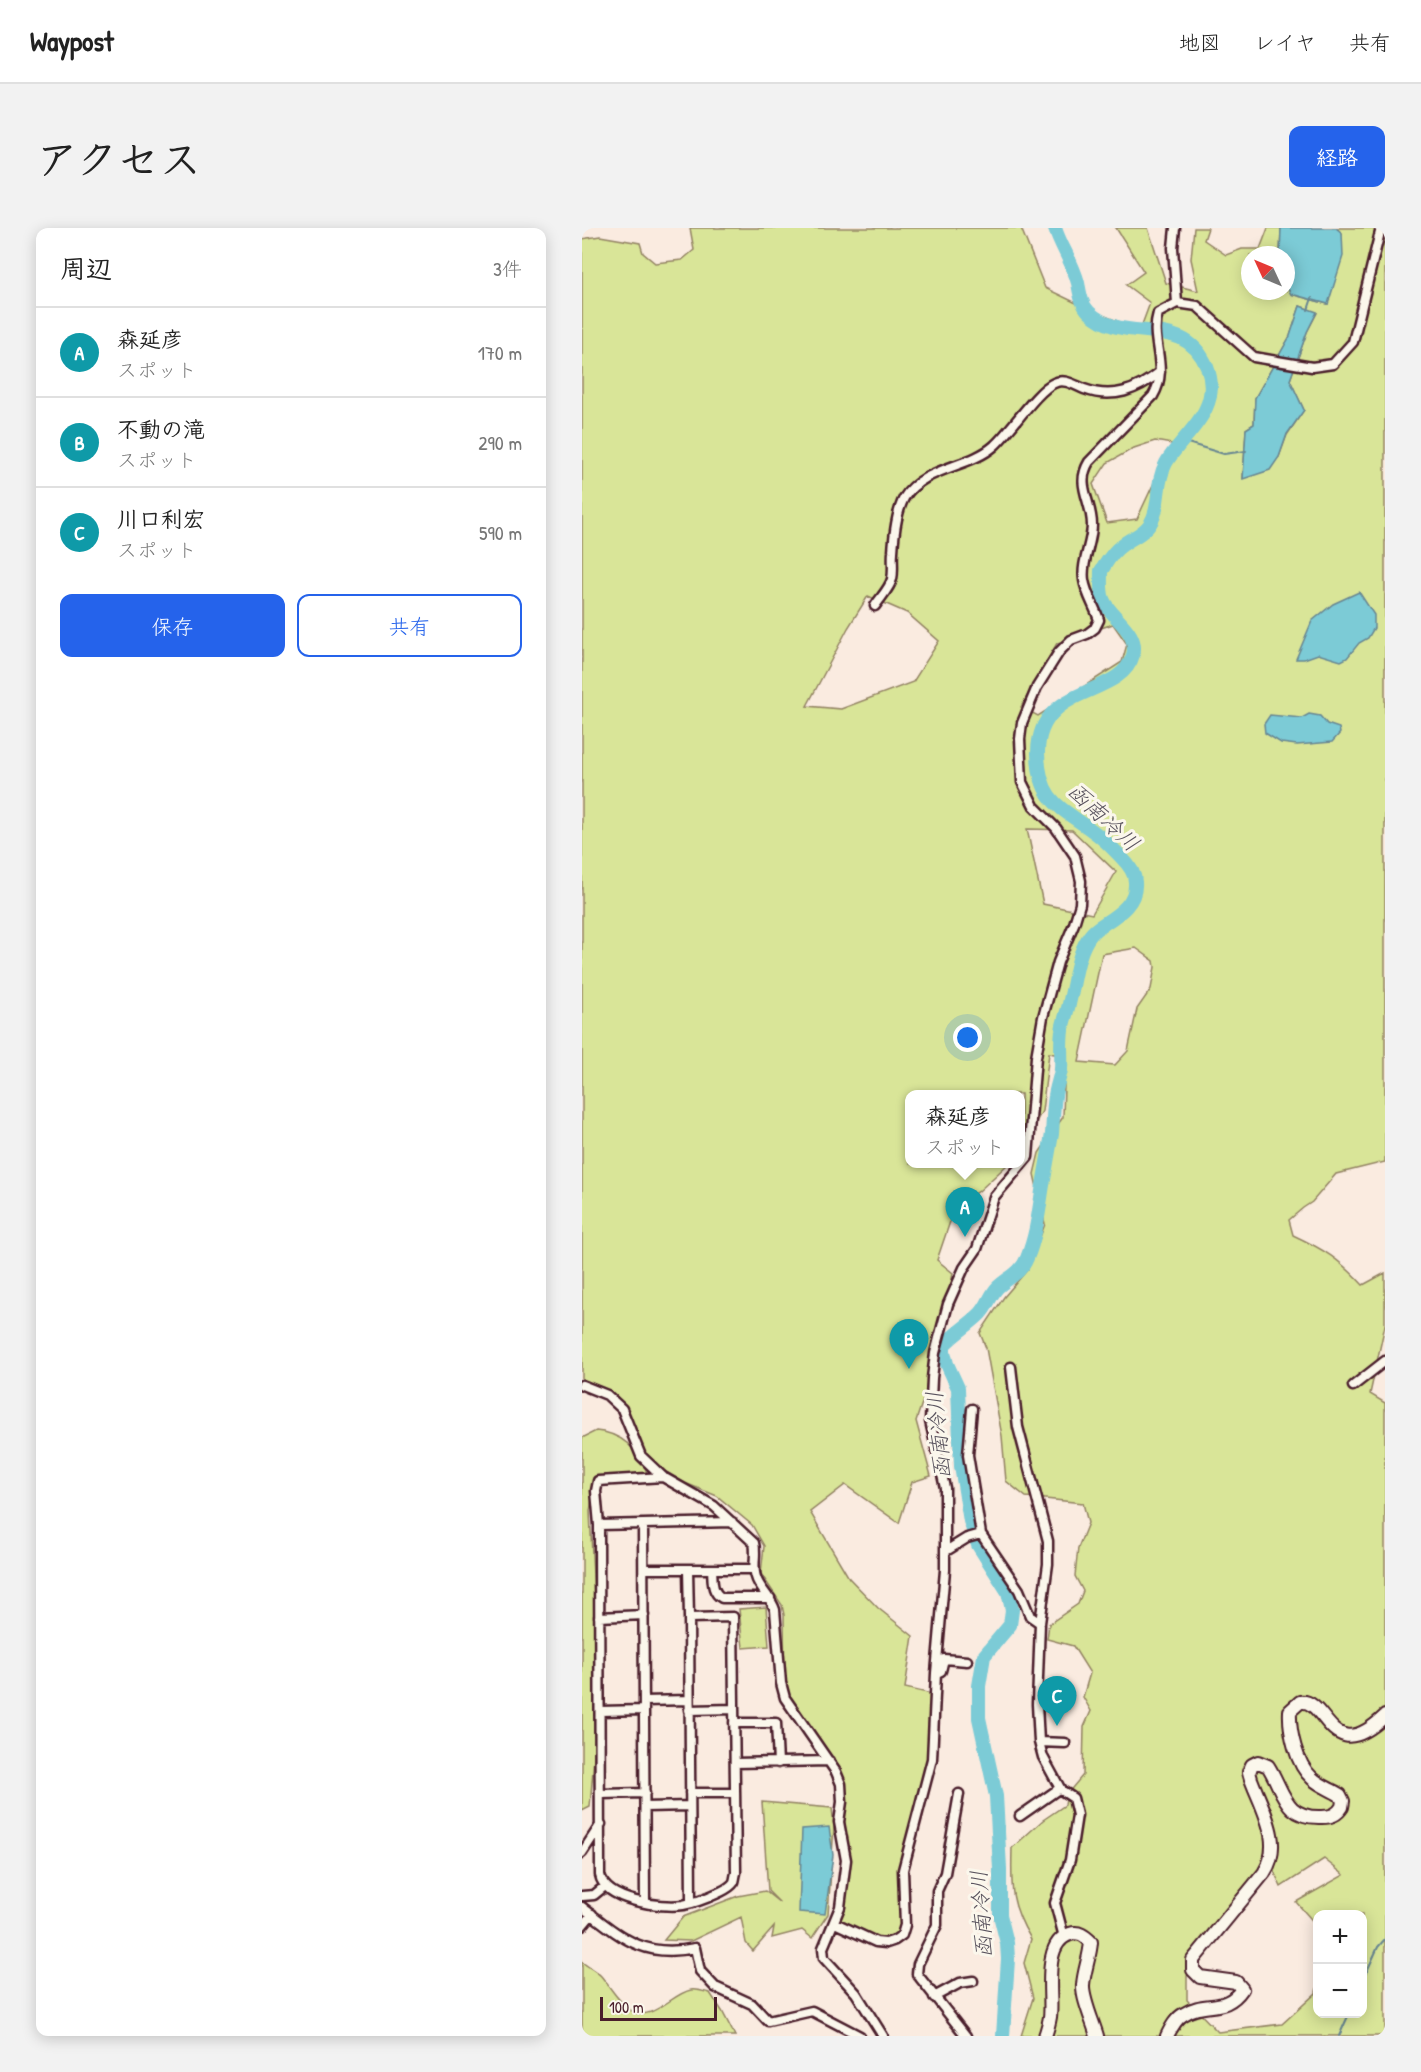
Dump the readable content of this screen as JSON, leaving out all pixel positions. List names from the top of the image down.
{
  "water": ["函南冷川"],
  "scale_bar": "100 m",
  "north": "top left",
  "page": {
    "header": "Waypost",
    "nav": ["地図", "レイヤ", "共有"],
    "title": "アクセス",
    "buttons": [
      "経路",
      ["保存", "共有"]
    ],
    "heading": ["周辺", "3件"],
    "list": [
      {
        "mark": "A",
        "name": "森延彦",
        "note": "スポット",
        "value": "170 m"
      },
      {
        "mark": "B",
        "name": "不動の滝",
        "note": "スポット",
        "value": "290 m"
      },
      {
        "mark": "C",
        "name": "川口利宏",
        "note": "スポット",
        "value": "590 m"
      }
    ],
    "popup": ["森延彦", "スポット"],
    "pins": ["A", "B", "C"],
    "map_buttons": ["+", "−"],
    "scale": "100 m"
  }
}
